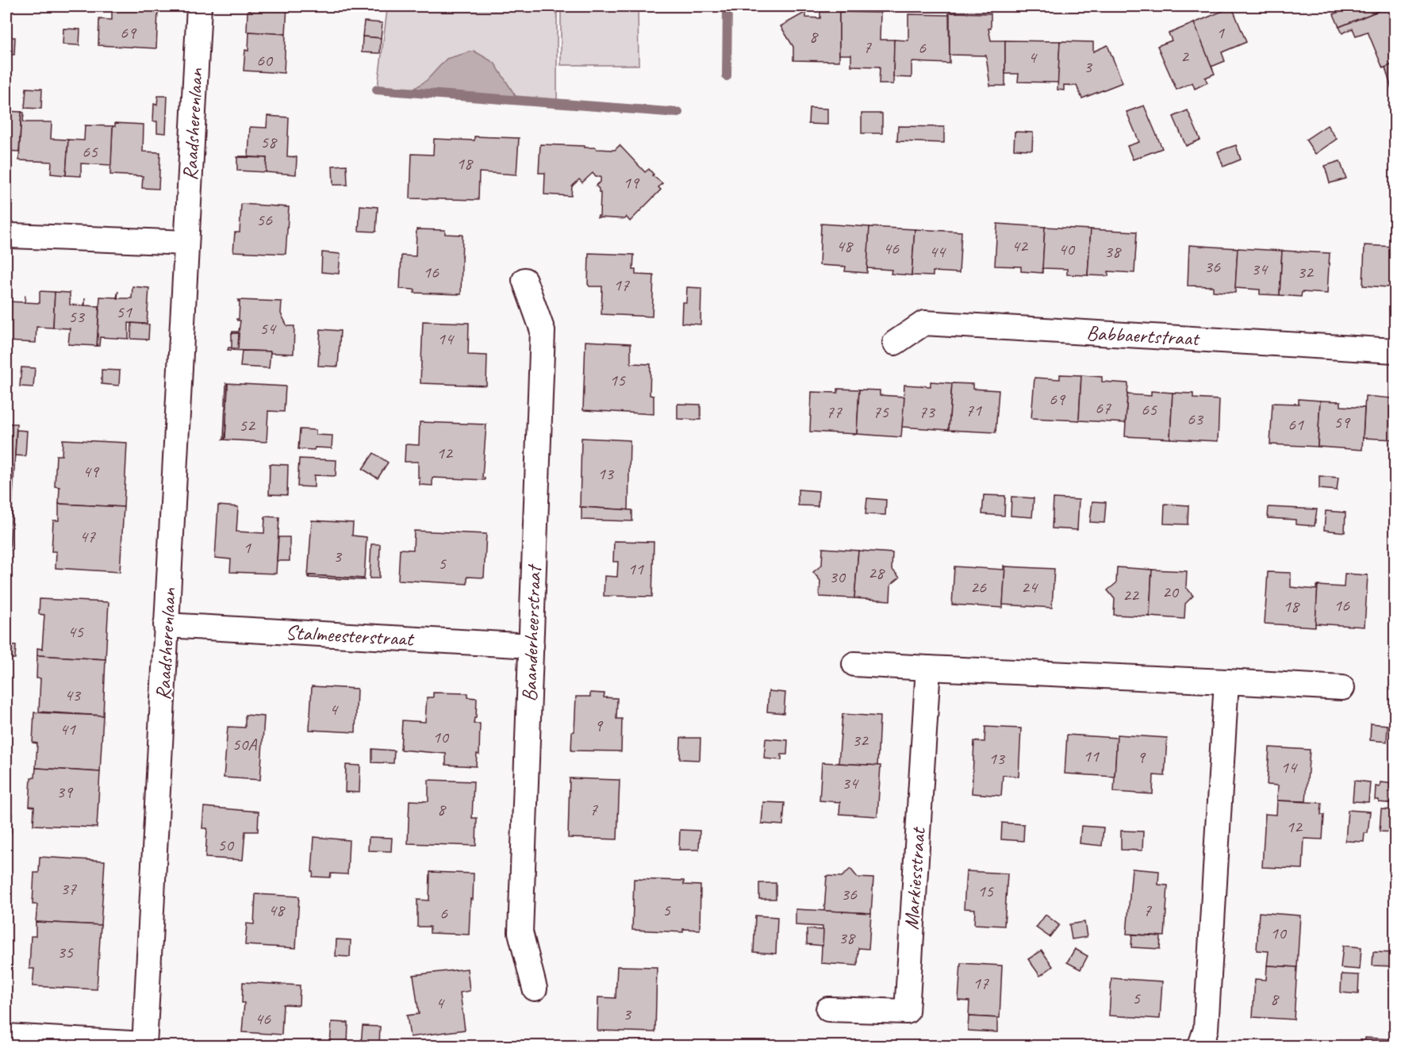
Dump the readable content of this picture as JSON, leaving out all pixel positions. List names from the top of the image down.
{
  "streets": {
    "street": [
      "Raadsherenlaan",
      "Babbaertstraat",
      "Baanderheerstraat",
      "Stalmeesterstraat",
      "Markiesstraat"
    ]
  },
  "crossings": [
    ["Raadsherenlaan", "Stalmeesterstraat"],
    ["Baanderheerstraat", "Stalmeesterstraat"]
  ],
  "house_numbers": [
    "69",
    "1",
    "8",
    "7",
    "6",
    "2",
    "4",
    "60",
    "3",
    "58",
    "65",
    "18",
    "19",
    "56",
    "48",
    "42",
    "46",
    "40",
    "44",
    "38",
    "36",
    "34",
    "16",
    "32",
    "17",
    "51",
    "53",
    "54",
    "14",
    "15",
    "69",
    "67",
    "65",
    "71",
    "77",
    "75",
    "73",
    "63",
    "59",
    "61",
    "52",
    "12",
    "49",
    "13",
    "47",
    "1",
    "3",
    "5",
    "11",
    "28",
    "30",
    "26",
    "24",
    "20",
    "22",
    "16",
    "18",
    "45",
    "43",
    "4",
    "9",
    "41",
    "10",
    "32",
    "50A",
    "11",
    "9",
    "13",
    "14",
    "34",
    "39",
    "8",
    "7",
    "12",
    "50",
    "37",
    "15",
    "36",
    "48",
    "5",
    "7",
    "6",
    "10",
    "38",
    "35",
    "17",
    "5",
    "8",
    "4",
    "3",
    "46"
  ]
}
